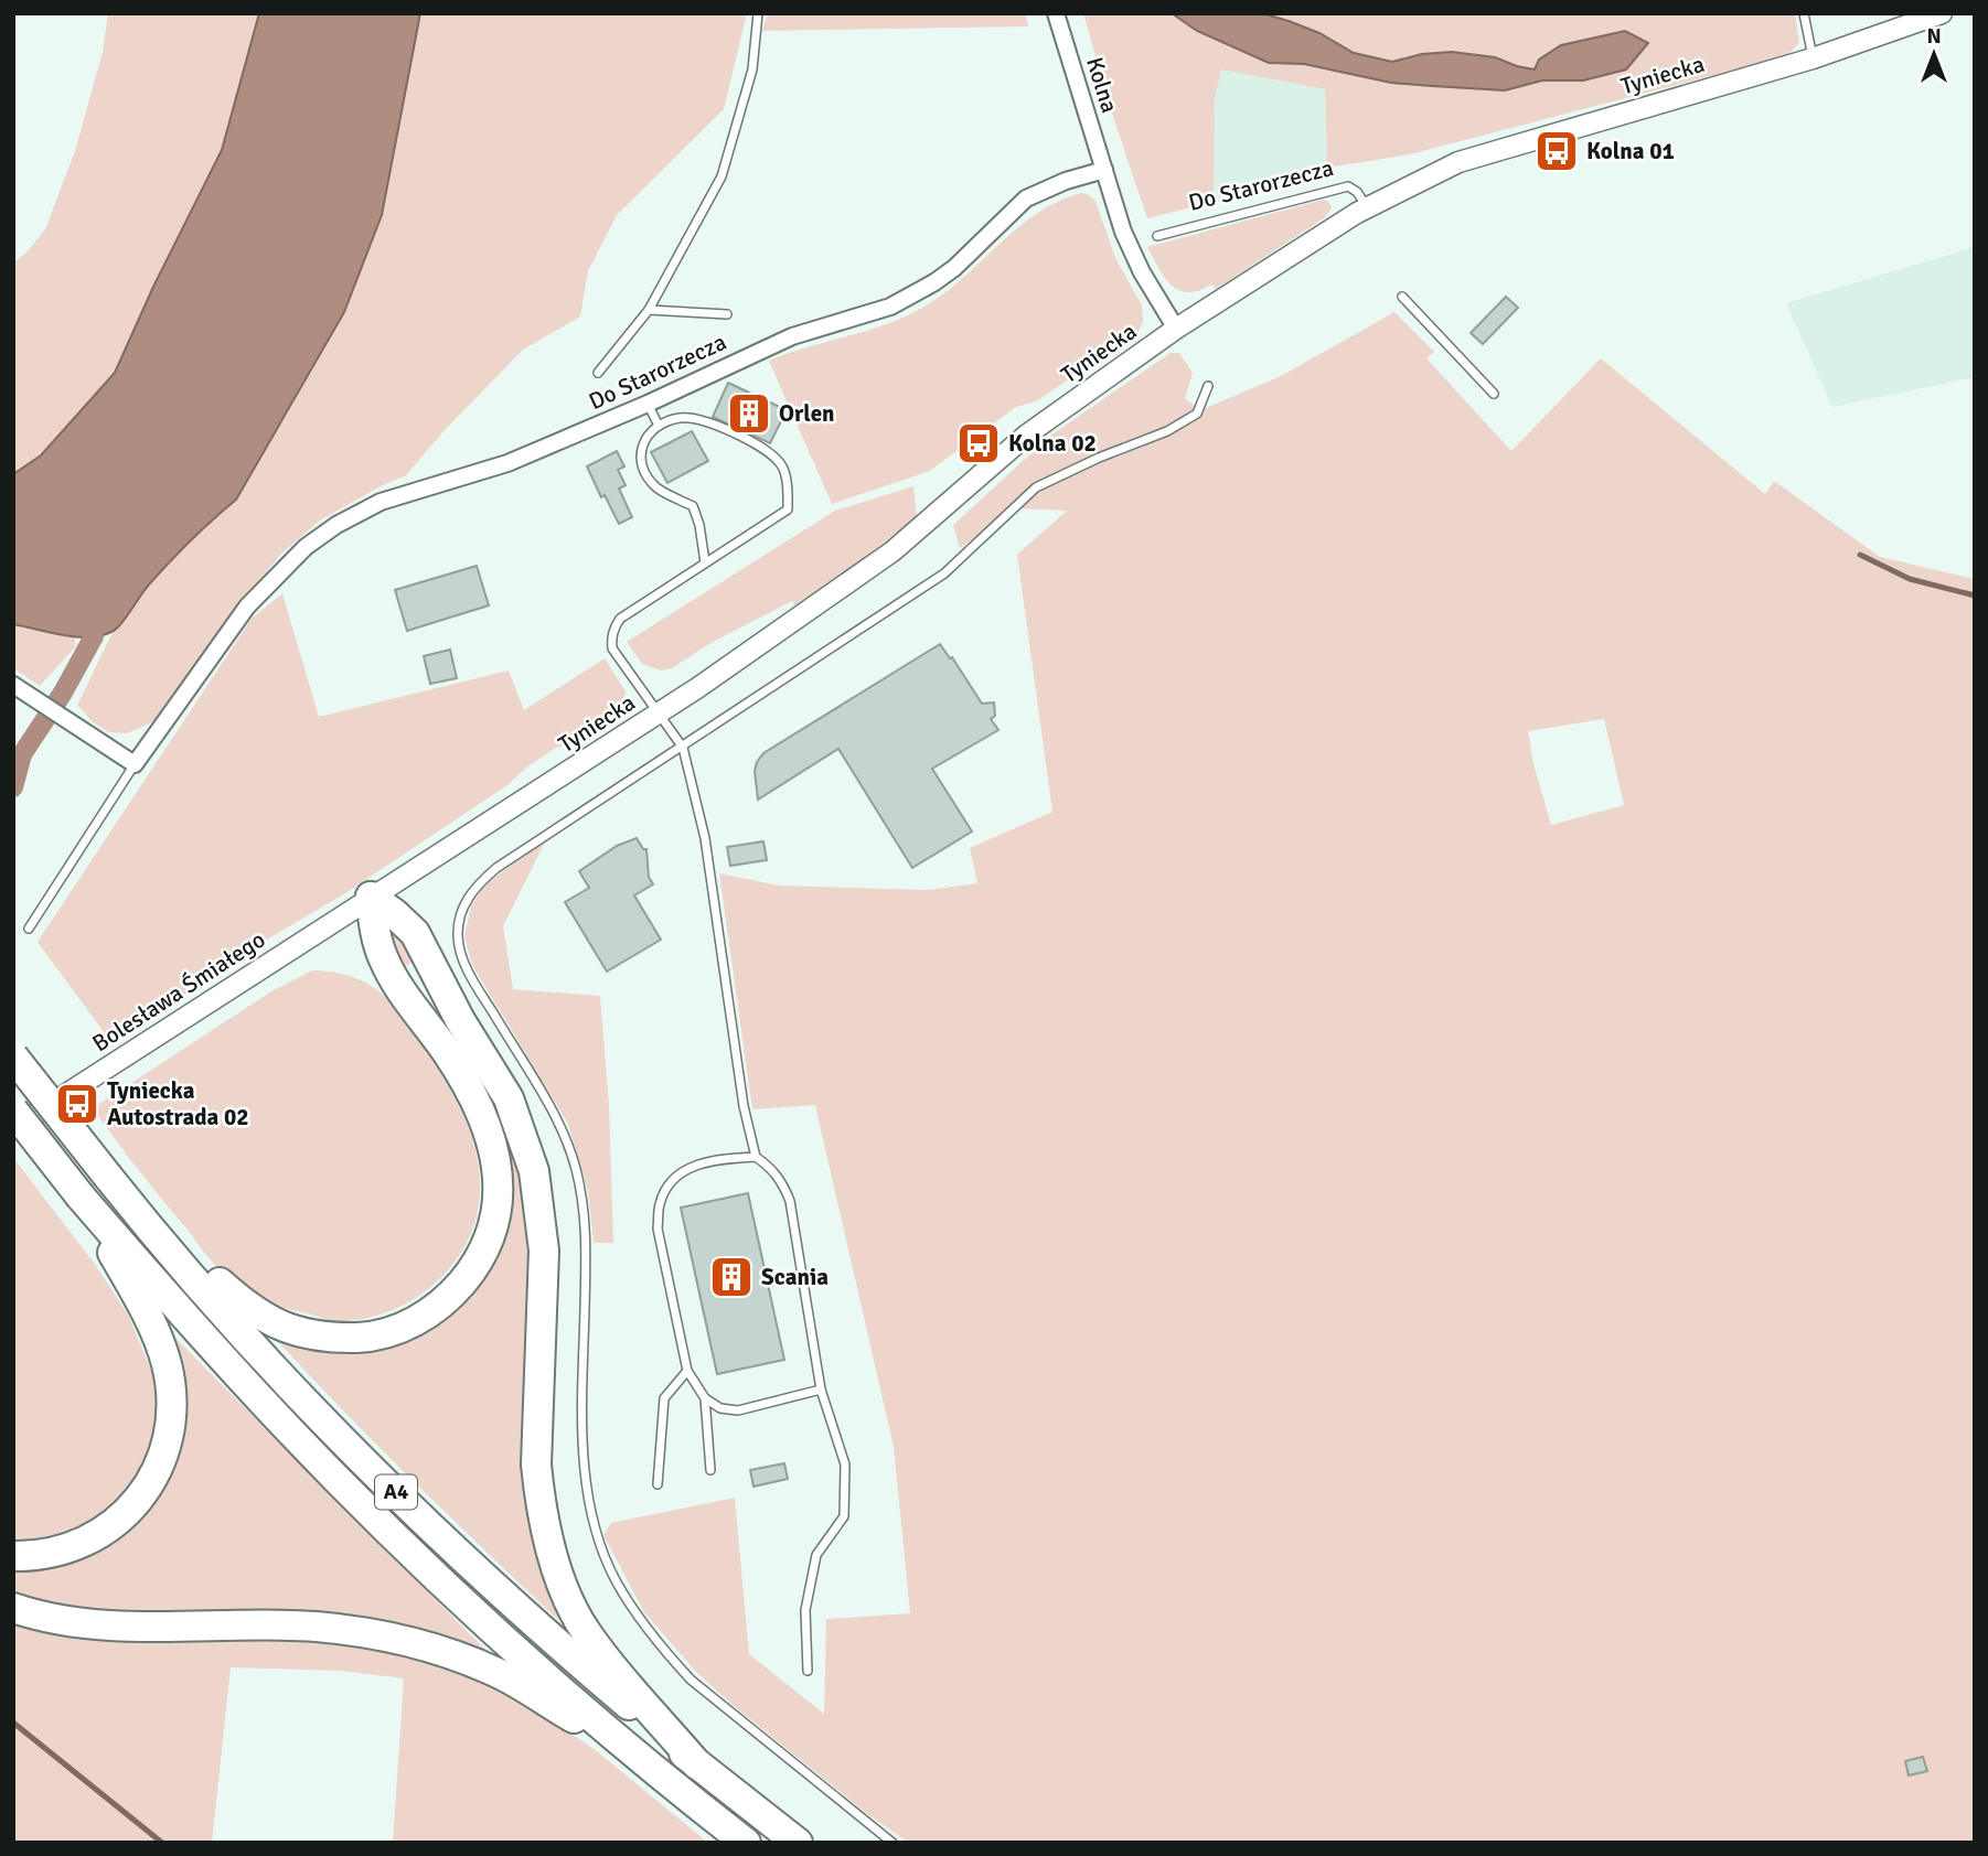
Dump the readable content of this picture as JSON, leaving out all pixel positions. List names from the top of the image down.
{
  "streets": {
    "highway": ["A4"],
    "street": [
      "Tyniecka",
      "Kolna",
      "Do Starorzecza",
      "Bolesława Śmiałego"
    ]
  },
  "crossings": [
    ["Tyniecka", "Do Starorzecza"],
    ["Tyniecka", "Bolesława Śmiałego"],
    ["Kolna", "Do Starorzecza"]
  ],
  "places": {
    "bus stop": ["Kolna 01", "Kolna 02", "Tyniecka Autostrada 02"],
    "building": ["Orlen", "Scania"]
  },
  "north": "top"
}
